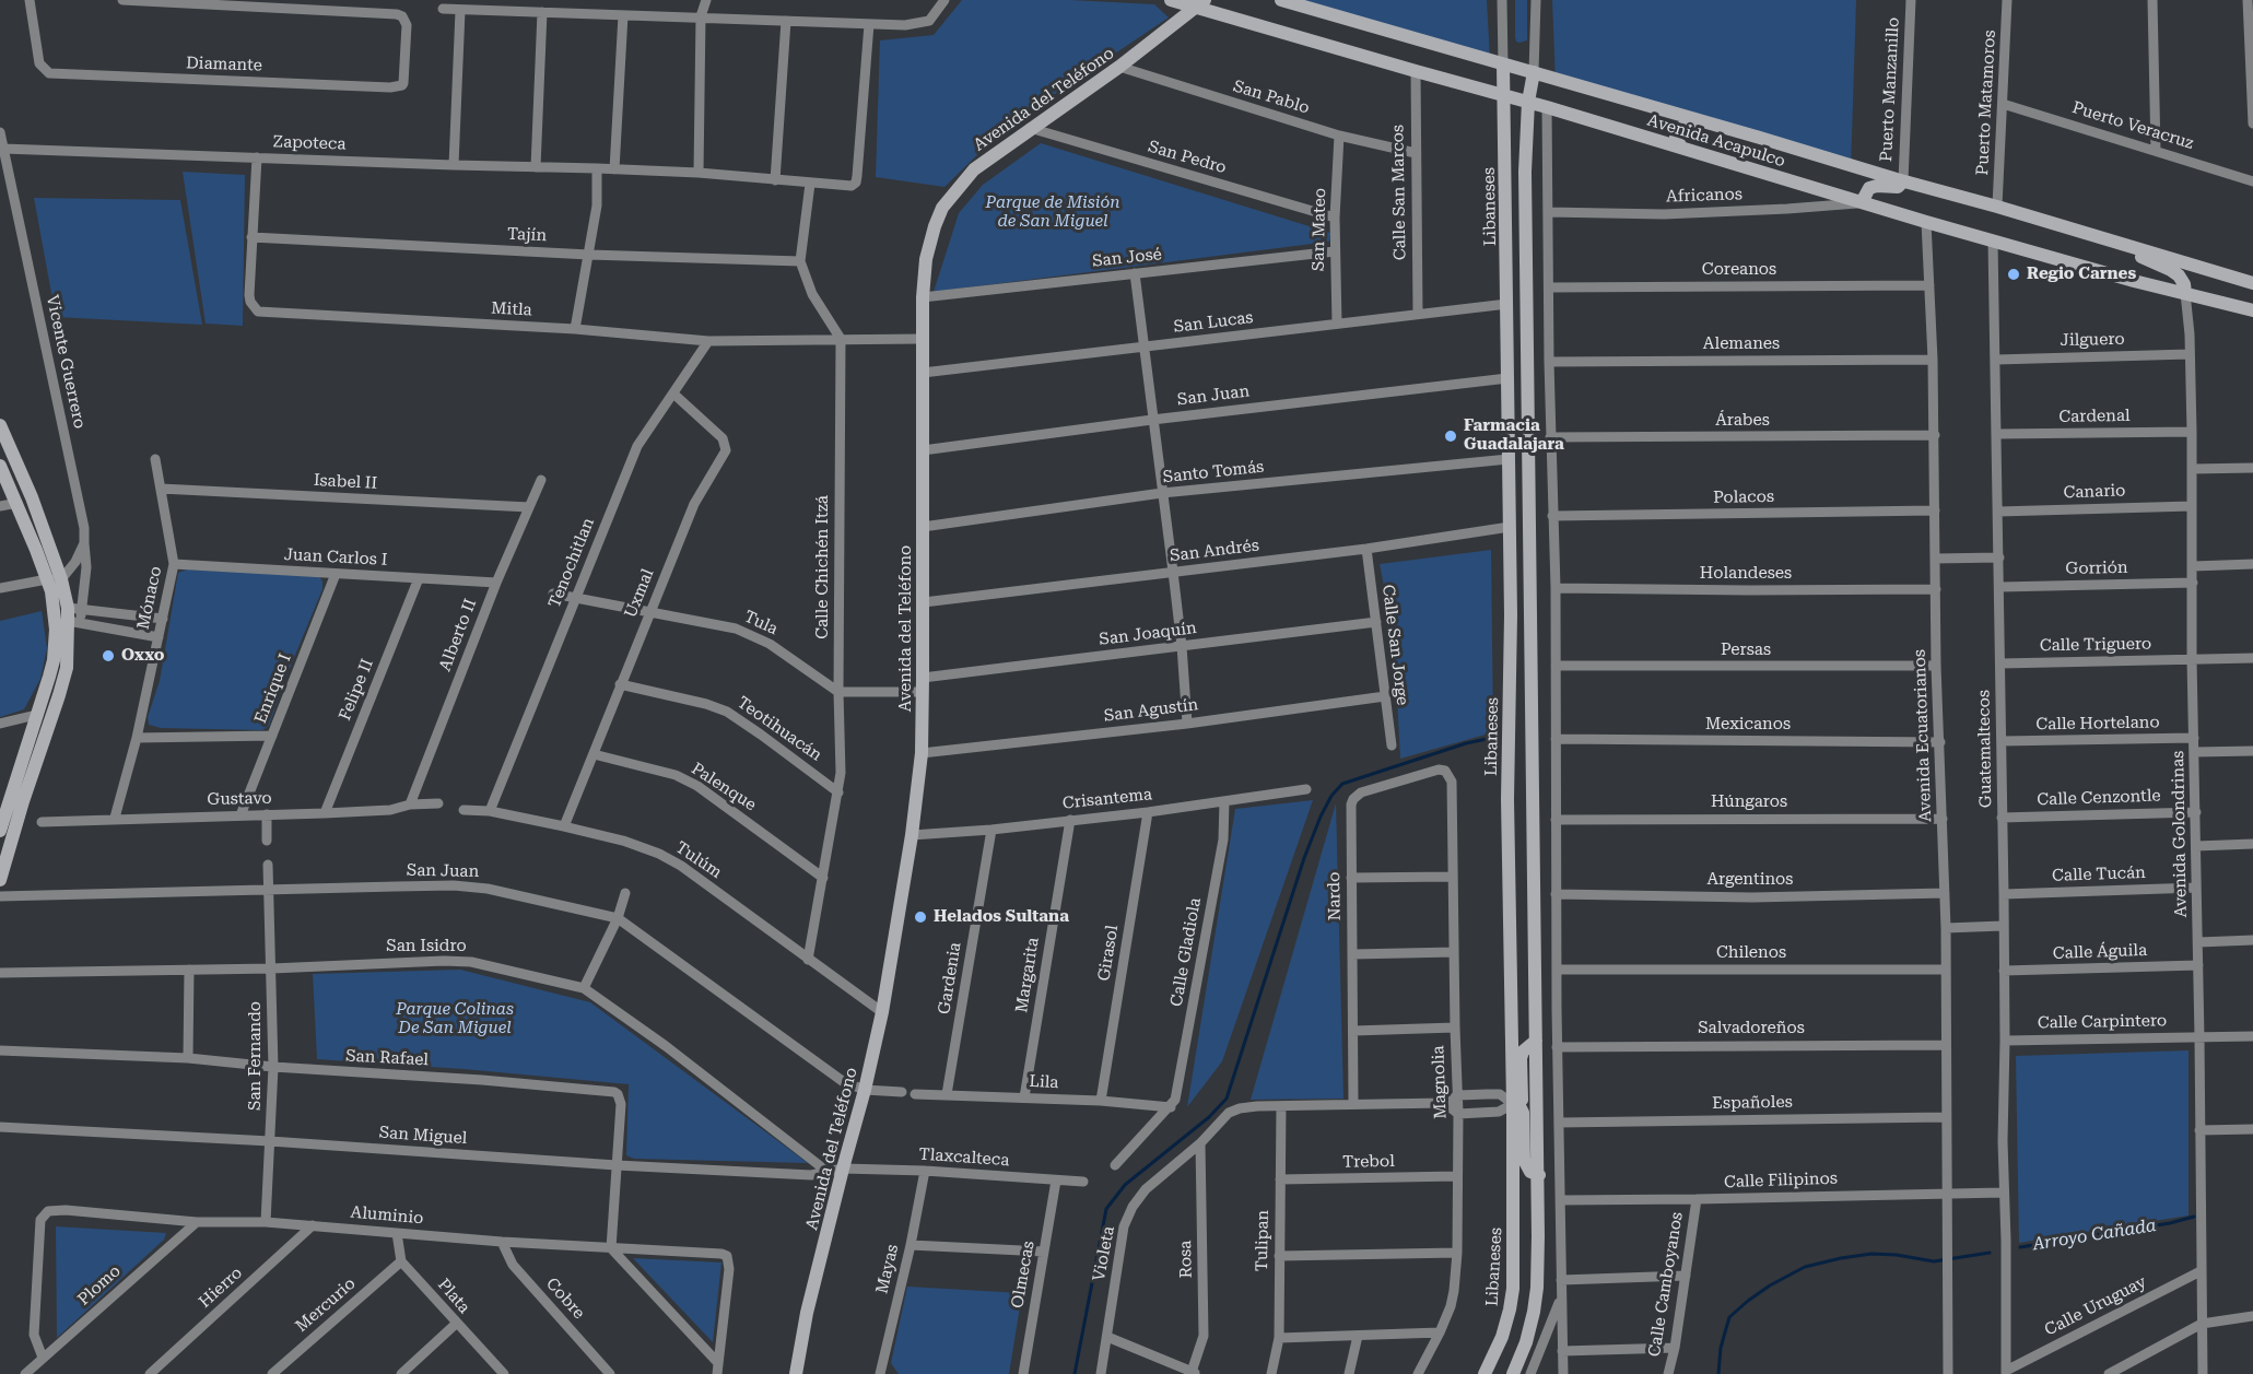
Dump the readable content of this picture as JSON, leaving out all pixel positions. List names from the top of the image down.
{
  "streets": {
    "main road": ["Avenida del Teléfono", "Avenida Acapulco", "Libaneses"],
    "street": [
      "Diamante",
      "Puerto Manzanillo",
      "San Pablo",
      "Puerto Matamoros",
      "Puerto Veracruz",
      "Zapoteca",
      "San Pedro",
      "Calle San Marcos",
      "Africanos",
      "San Mateo",
      "Tajín",
      "San José",
      "Coreanos",
      "Mitla",
      "San Lucas",
      "Jilguero",
      "Alemanes",
      "Vicente Guerrero",
      "San Juan",
      "Cardenal",
      "Árabes",
      "Santo Tomás",
      "Isabel II",
      "Canario",
      "Polacos",
      "San Andrés",
      "Juan Carlos I",
      "Tenochitlan",
      "Calle Chichén Itzá",
      "Gorrión",
      "Holandeses",
      "Uxmal",
      "Mónaco",
      "Tula",
      "San Joaquín",
      "Alberto II",
      "Calle San Jorge",
      "Calle Triguero",
      "Persas",
      "Enrique I",
      "Felipe II",
      "San Agustín",
      "Calle Hortelano",
      "Mexicanos",
      "Teotihuacán",
      "Avenida Ecuatorianos",
      "Guatemaltecos",
      "Palenque",
      "Calle Cenzontle",
      "Gustavo",
      "Crisantema",
      "Húngaros",
      "Avenida Golondrinas",
      "Tulúm",
      "Calle Tucán",
      "Argentinos",
      "Nardo",
      "San Isidro",
      "Calle Gladiola",
      "Calle Águila",
      "Girasol",
      "Chilenos",
      "Margarita",
      "Gardenia",
      "Calle Carpintero",
      "Salvadoreños",
      "San Fernando",
      "San Rafael",
      "Lila",
      "Magnolia",
      "Españoles",
      "San Miguel",
      "Tlaxcalteca",
      "Trebol",
      "Calle Filipinos",
      "Aluminio",
      "Tulipan",
      "Violeta",
      "Rosa",
      "Mayas",
      "Olmecas",
      "Calle Camboyanos",
      "Plomo",
      "Hierro",
      "Plata",
      "Cobre",
      "Mercurio",
      "Calle Uruguay"
    ]
  },
  "crossings": [
    ["Puerto Manzanillo", "Avenida Acapulco"],
    ["San Pablo", "Avenida del Teléfono"],
    ["San Pablo", "Calle San Marcos"],
    ["San Pablo", "San Mateo"],
    ["Avenida del Teléfono", "Avenida Acapulco"],
    ["Avenida del Teléfono", "San Pedro"],
    ["Avenida del Teléfono", "San José"],
    ["Avenida del Teléfono", "Mitla"],
    ["Avenida del Teléfono", "San Lucas"],
    ["Avenida del Teléfono", "San Juan"],
    ["Avenida del Teléfono", "Santo Tomás"],
    ["Avenida del Teléfono", "San Andrés"],
    ["Avenida del Teléfono", "San Joaquín"],
    ["Avenida del Teléfono", "San Agustín"],
    ["Avenida del Teléfono", "Crisantema"],
    ["Avenida del Teléfono", "Tulúm"],
    ["Avenida del Teléfono", "San Miguel"],
    ["Avenida del Teléfono", "Tlaxcalteca"],
    ["Puerto Matamoros", "Puerto Veracruz"],
    ["Puerto Matamoros", "Avenida Acapulco"],
    ["Avenida Acapulco", "Calle San Marcos"],
    ["Avenida Acapulco", "Africanos"],
    ["Avenida Acapulco", "Libaneses"],
    ["Avenida Acapulco", "Avenida Ecuatorianos"],
    ["Avenida Acapulco", "Guatemaltecos"],
    ["Avenida Acapulco", "Avenida Golondrinas"],
    ["Zapoteca", "Mitla"],
    ["Zapoteca", "Vicente Guerrero"],
    ["San Pedro", "San Mateo"],
    ["Calle San Marcos", "San Lucas"],
    ["Libaneses", "San Lucas"],
    ["Libaneses", "San Juan"],
    ["Libaneses", "Santo Tomás"],
    ["Libaneses", "San Andrés"],
    ["San Mateo", "San José"],
    ["San Mateo", "San Lucas"],
    ["Tajín", "Mitla"],
    ["Coreanos", "Avenida Ecuatorianos"],
    ["Mitla", "Tenochitlan"],
    ["Mitla", "Calle Chichén Itzá"],
    ["Jilguero", "Guatemaltecos"],
    ["Jilguero", "Avenida Golondrinas"],
    ["Alemanes", "Avenida Ecuatorianos"],
    ["San Juan", "San Fernando"],
    ["Cardenal", "Guatemaltecos"],
    ["Cardenal", "Avenida Golondrinas"],
    ["Árabes", "Avenida Ecuatorianos"],
    ["Isabel II", "Mónaco"],
    ["Isabel II", "Alberto II"],
    ["Canario", "Guatemaltecos"],
    ["Canario", "Avenida Golondrinas"],
    ["Polacos", "Avenida Ecuatorianos"],
    ["San Andrés", "Calle San Jorge"],
    ["Juan Carlos I", "Mónaco"],
    ["Juan Carlos I", "Alberto II"],
    ["Juan Carlos I", "Enrique I"],
    ["Juan Carlos I", "Felipe II"],
    ["Tenochitlan", "Uxmal"],
    ["Tenochitlan", "Tula"],
    ["Tenochitlan", "Tulúm"],
    ["Calle Chichén Itzá", "Tula"],
    ["Calle Chichén Itzá", "Teotihuacán"],
    ["Calle Chichén Itzá", "Palenque"],
    ["Calle Chichén Itzá", "Tulúm"],
    ["Gorrión", "Guatemaltecos"],
    ["Gorrión", "Avenida Golondrinas"],
    ["Holandeses", "Avenida Ecuatorianos"],
    ["Uxmal", "Tula"],
    ["Uxmal", "Teotihuacán"],
    ["Uxmal", "Palenque"],
    ["Uxmal", "Tulúm"],
    ["Mónaco", "Gustavo"],
    ["San Joaquín", "Calle San Jorge"],
    ["Alberto II", "Gustavo"],
    ["Calle San Jorge", "San Agustín"],
    ["Calle Triguero", "Guatemaltecos"],
    ["Calle Triguero", "Avenida Golondrinas"],
    ["Persas", "Avenida Ecuatorianos"],
    ["Enrique I", "Gustavo"],
    ["Felipe II", "Gustavo"],
    ["Calle Hortelano", "Guatemaltecos"],
    ["Calle Hortelano", "Avenida Golondrinas"],
    ["Mexicanos", "Avenida Ecuatorianos"],
    ["Avenida Ecuatorianos", "Húngaros"],
    ["Avenida Ecuatorianos", "Argentinos"],
    ["Avenida Ecuatorianos", "Chilenos"],
    ["Avenida Ecuatorianos", "Salvadoreños"],
    ["Avenida Ecuatorianos", "Españoles"],
    ["Avenida Ecuatorianos", "Calle Filipinos"],
    ["Guatemaltecos", "Calle Cenzontle"],
    ["Guatemaltecos", "Calle Tucán"],
    ["Guatemaltecos", "Calle Águila"],
    ["Guatemaltecos", "Calle Carpintero"],
    ["Guatemaltecos", "Calle Filipinos"],
    ["Guatemaltecos", "Calle Uruguay"],
    ["Calle Cenzontle", "Avenida Golondrinas"],
    ["Crisantema", "Calle Gladiola"],
    ["Crisantema", "Girasol"],
    ["Crisantema", "Margarita"],
    ["Crisantema", "Gardenia"],
    ["Avenida Golondrinas", "Calle Tucán"],
    ["Avenida Golondrinas", "Calle Águila"],
    ["Avenida Golondrinas", "Calle Carpintero"],
    ["Avenida Golondrinas", "Calle Uruguay"],
    ["Nardo", "Magnolia"],
    ["San Isidro", "San Fernando"],
    ["San Isidro", "San Miguel"],
    ["Calle Gladiola", "Lila"],
    ["Girasol", "Lila"],
    ["Margarita", "Lila"],
    ["Gardenia", "Lila"],
    ["San Fernando", "San Rafael"],
    ["San Fernando", "San Miguel"],
    ["San Fernando", "Aluminio"],
    ["San Rafael", "San Miguel"],
    ["San Rafael", "Aluminio"],
    ["Magnolia", "Trebol"],
    ["San Miguel", "Tlaxcalteca"],
    ["Tlaxcalteca", "Mayas"],
    ["Tlaxcalteca", "Olmecas"],
    ["Trebol", "Tulipan"],
    ["Calle Filipinos", "Calle Camboyanos"],
    ["Aluminio", "Plomo"],
    ["Aluminio", "Hierro"],
    ["Aluminio", "Cobre"],
    ["Tulipan", "Violeta"],
    ["Violeta", "Rosa"],
    ["Plata", "Mercurio"]
  ],
  "water": ["Arroyo Cañada"],
  "parks": ["Parque de Misión de San Miguel", "Parque Colinas De San Miguel"],
  "places": [
    "Regio Carnes",
    "Farmacia Guadalajara",
    "Oxxo",
    "Helados Sultana"
  ]
}
